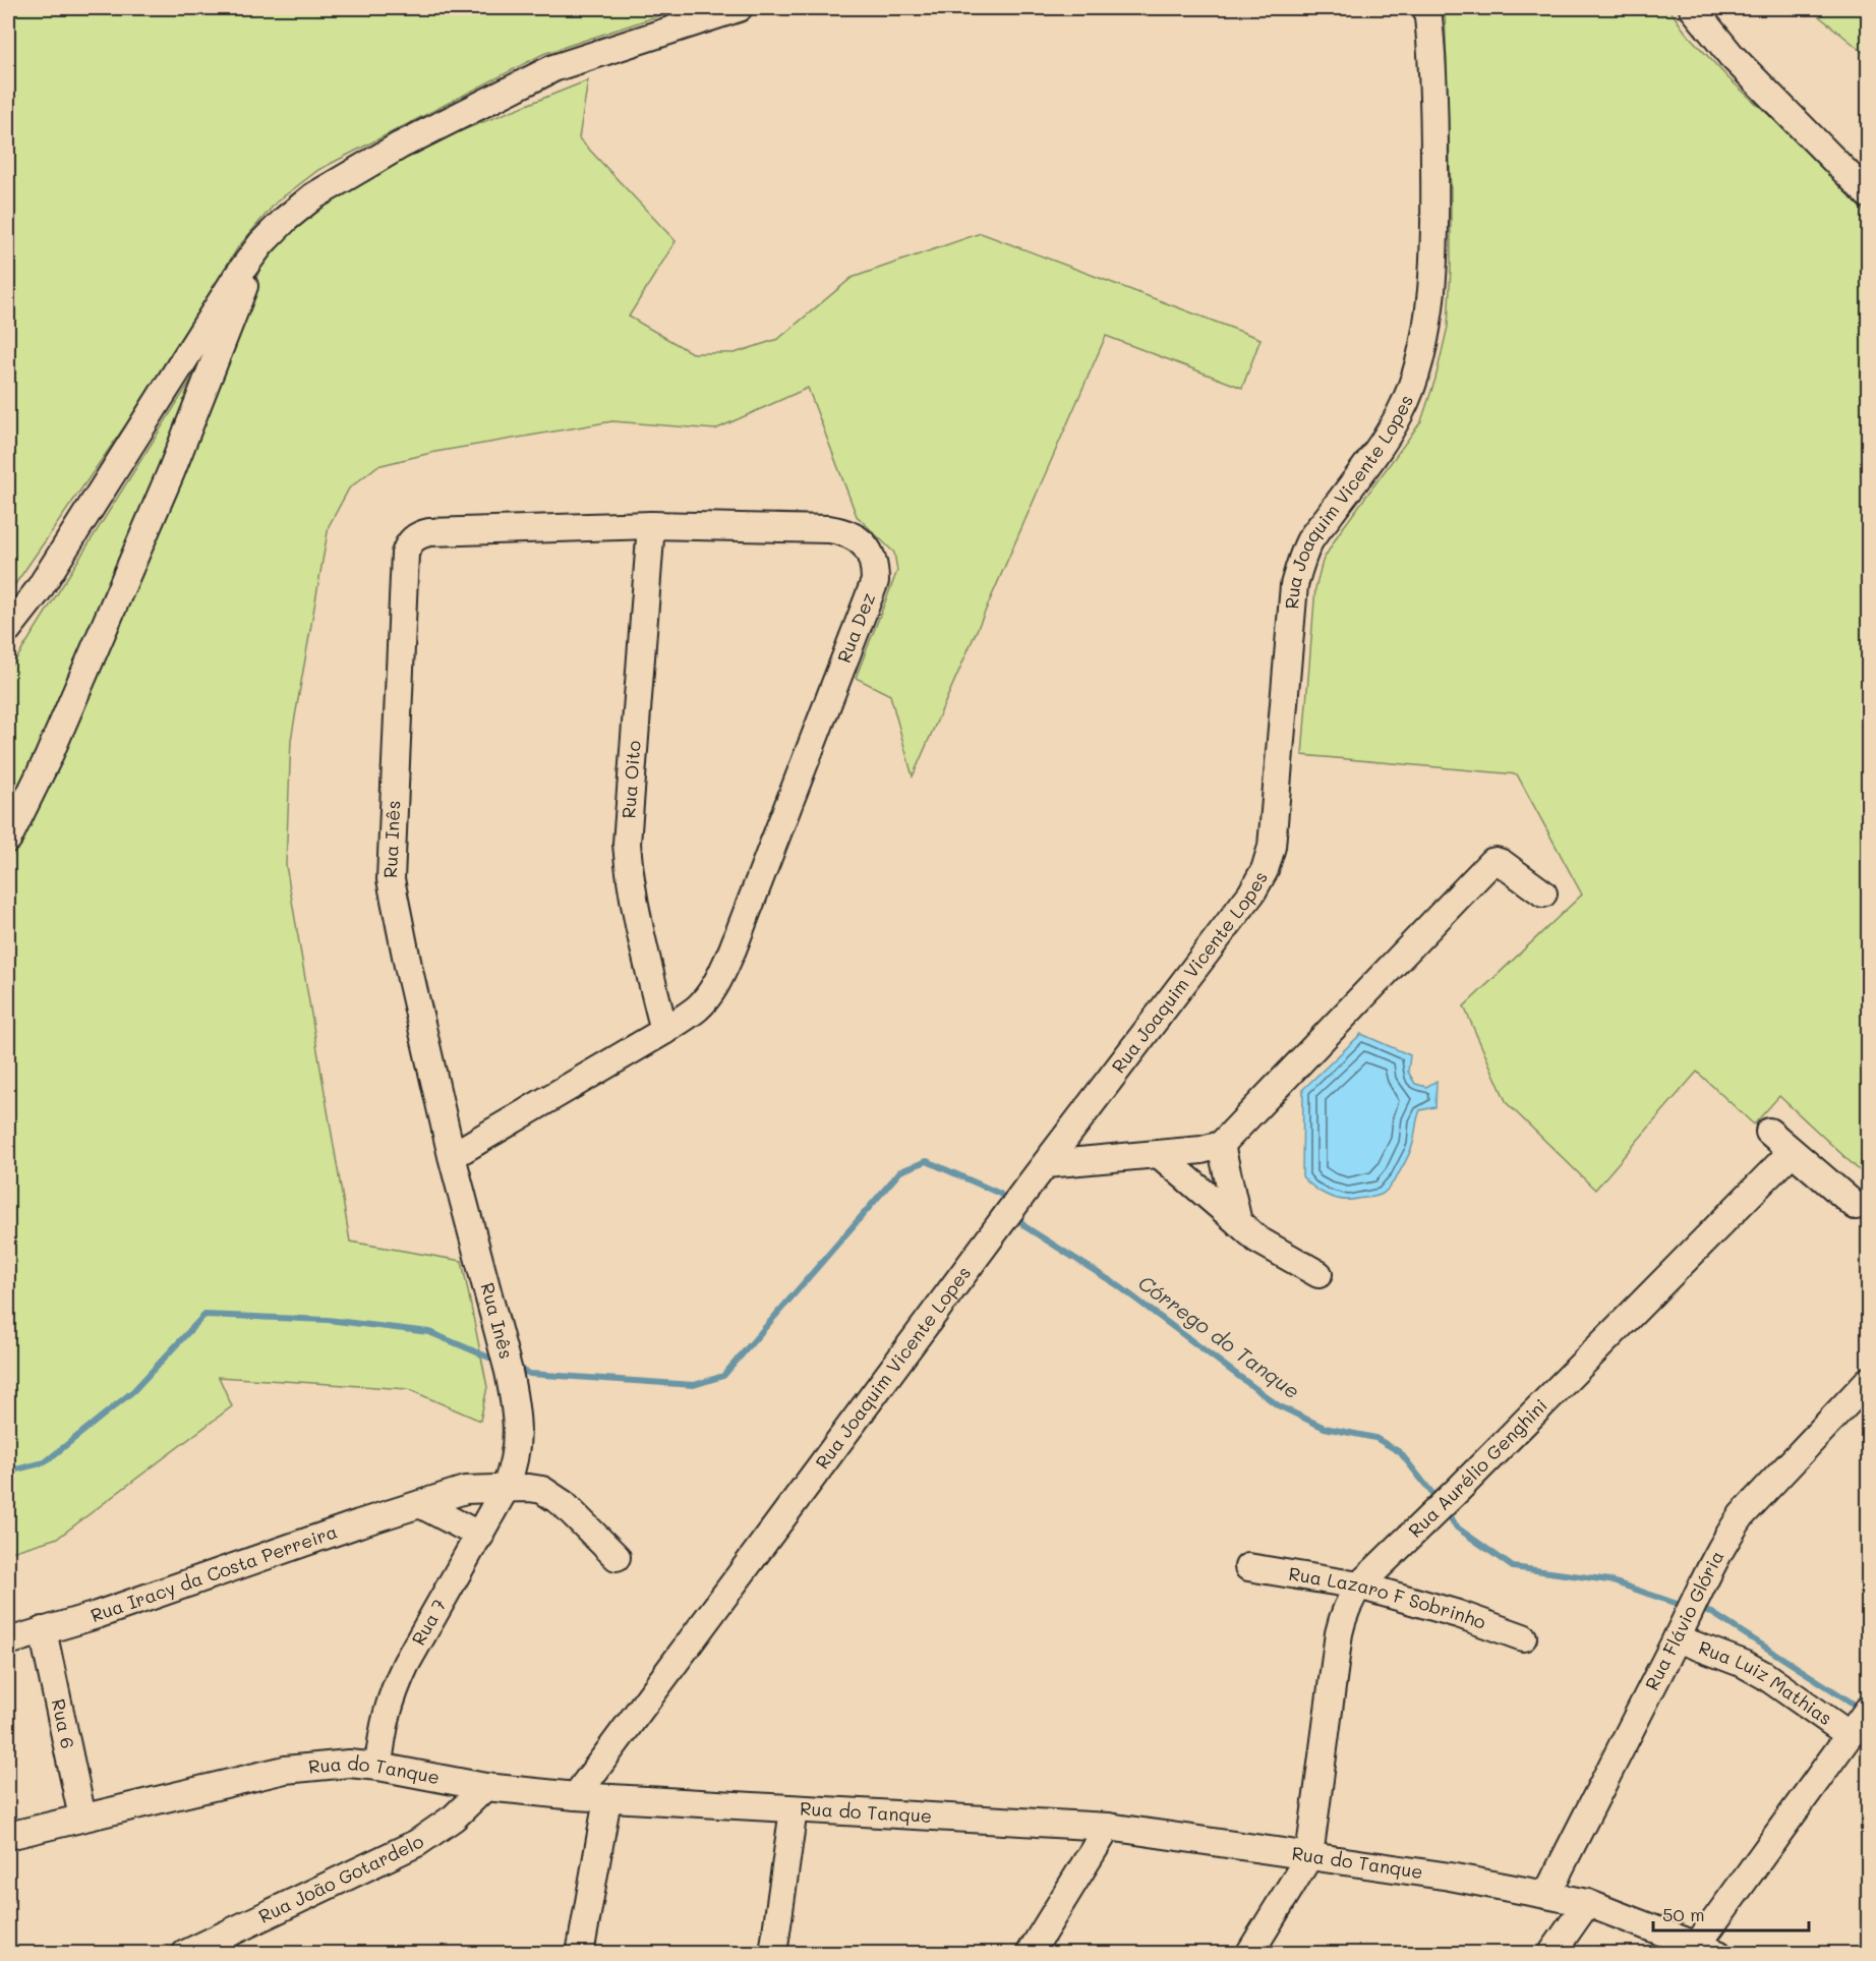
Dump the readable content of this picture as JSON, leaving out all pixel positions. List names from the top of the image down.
{
  "streets": {
    "street": [
      "Rua Joaquim Vicente Lopes",
      "Rua Dez",
      "Rua Oito",
      "Rua Inês",
      "Rua Aurélio Genghini",
      "Rua Iracy da Costa Perreira",
      "Rua Lazaro F Sobrinho",
      "Rua Flávio Glória",
      "Rua 7",
      "Rua Luiz Mathias",
      "Rua 6",
      "Rua do Tanque",
      "Rua João Gotardelo"
    ]
  },
  "crossings": [
    ["Rua Joaquim Vicente Lopes", "Rua do Tanque"],
    ["Rua Dez", "Rua Oito"],
    ["Rua Dez", "Rua Inês"],
    ["Rua Inês", "Rua Iracy da Costa Perreira"],
    ["Rua Inês", "Rua 7"],
    ["Rua Aurélio Genghini", "Rua Lazaro F Sobrinho"],
    ["Rua Aurélio Genghini", "Rua do Tanque"],
    ["Rua Iracy da Costa Perreira", "Rua 7"],
    ["Rua Iracy da Costa Perreira", "Rua 6"],
    ["Rua Flávio Glória", "Rua Luiz Mathias"],
    ["Rua Flávio Glória", "Rua do Tanque"],
    ["Rua 7", "Rua do Tanque"],
    ["Rua 6", "Rua do Tanque"],
    ["Rua do Tanque", "Rua João Gotardelo"]
  ],
  "water": ["Córrego do Tanque"],
  "scale_bar": "50 m"
}
